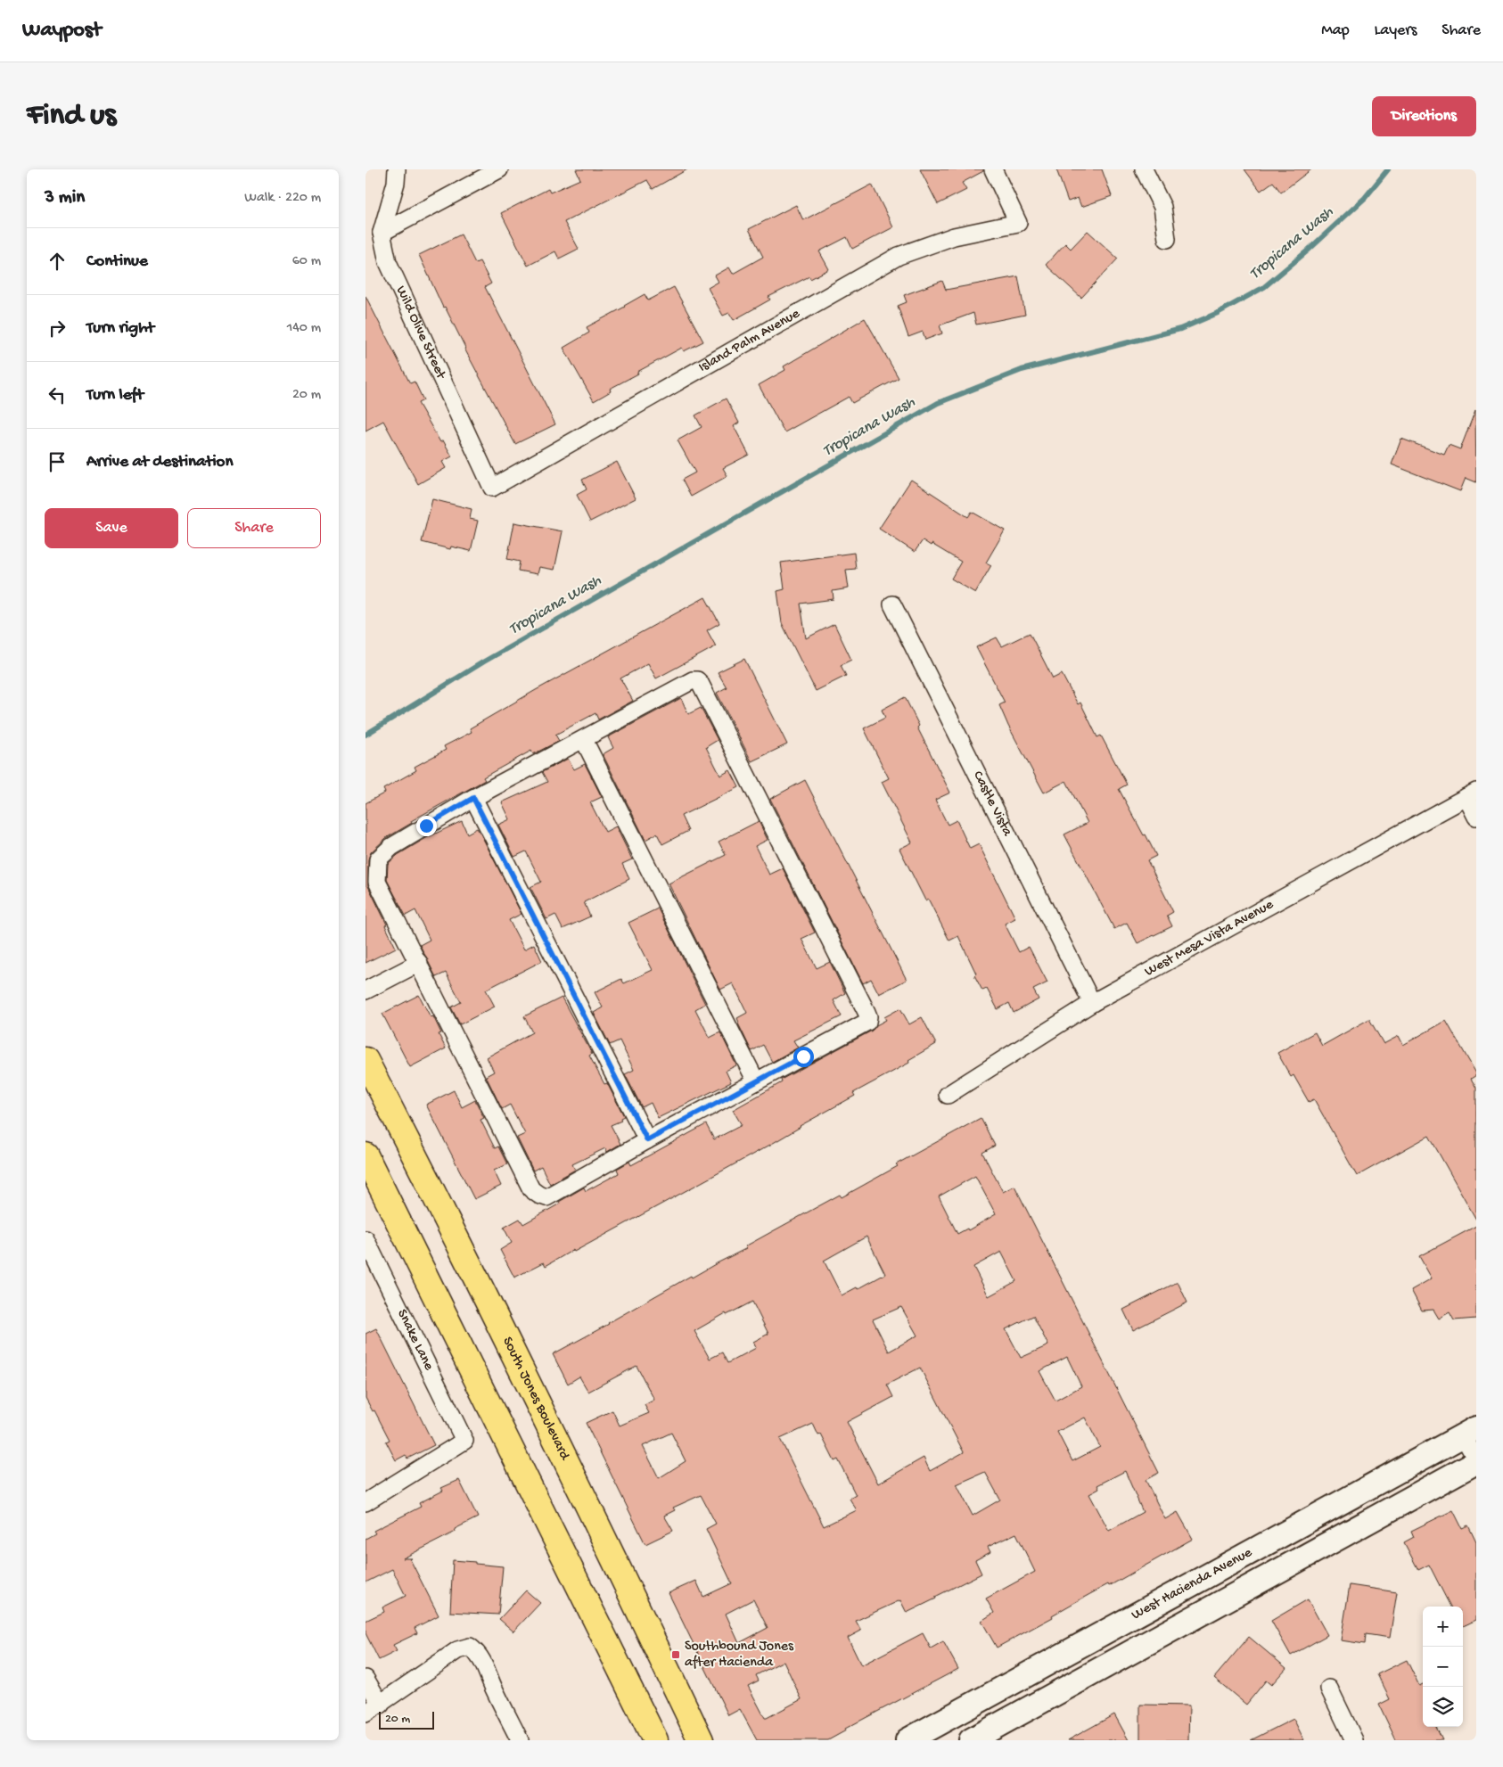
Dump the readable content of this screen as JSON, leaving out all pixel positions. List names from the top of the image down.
{
  "streets": {
    "main road": ["South Jones Boulevard", "West Hacienda Avenue"],
    "street": [
      "Wild Olive Street",
      "Island Palm Avenue",
      "Castle Vista",
      "West Mesa Vista Avenue",
      "Snake Lane"
    ]
  },
  "crossings": [
    ["Wild Olive Street", "Island Palm Avenue"],
    ["Castle Vista", "West Mesa Vista Avenue"]
  ],
  "water": ["Tropicana Wash"],
  "places": {
    "transit": ["Southbound Jones after Hacienda"]
  },
  "scale_bar": "20 m",
  "page": {
    "header": "Waypost",
    "nav": ["Map", "Layers", "Share"],
    "buttons": [
      "Directions",
      ["Save", "Share"]
    ],
    "title": "Find us",
    "heading": ["3 min", "Walk · 220 m"],
    "list": [
      ["Continue", "60 m"],
      ["Turn right", "140 m"],
      ["Turn left", "20 m"],
      "Arrive at destination"
    ],
    "map_buttons": ["+", "−"],
    "scale": "20 m"
  }
}
